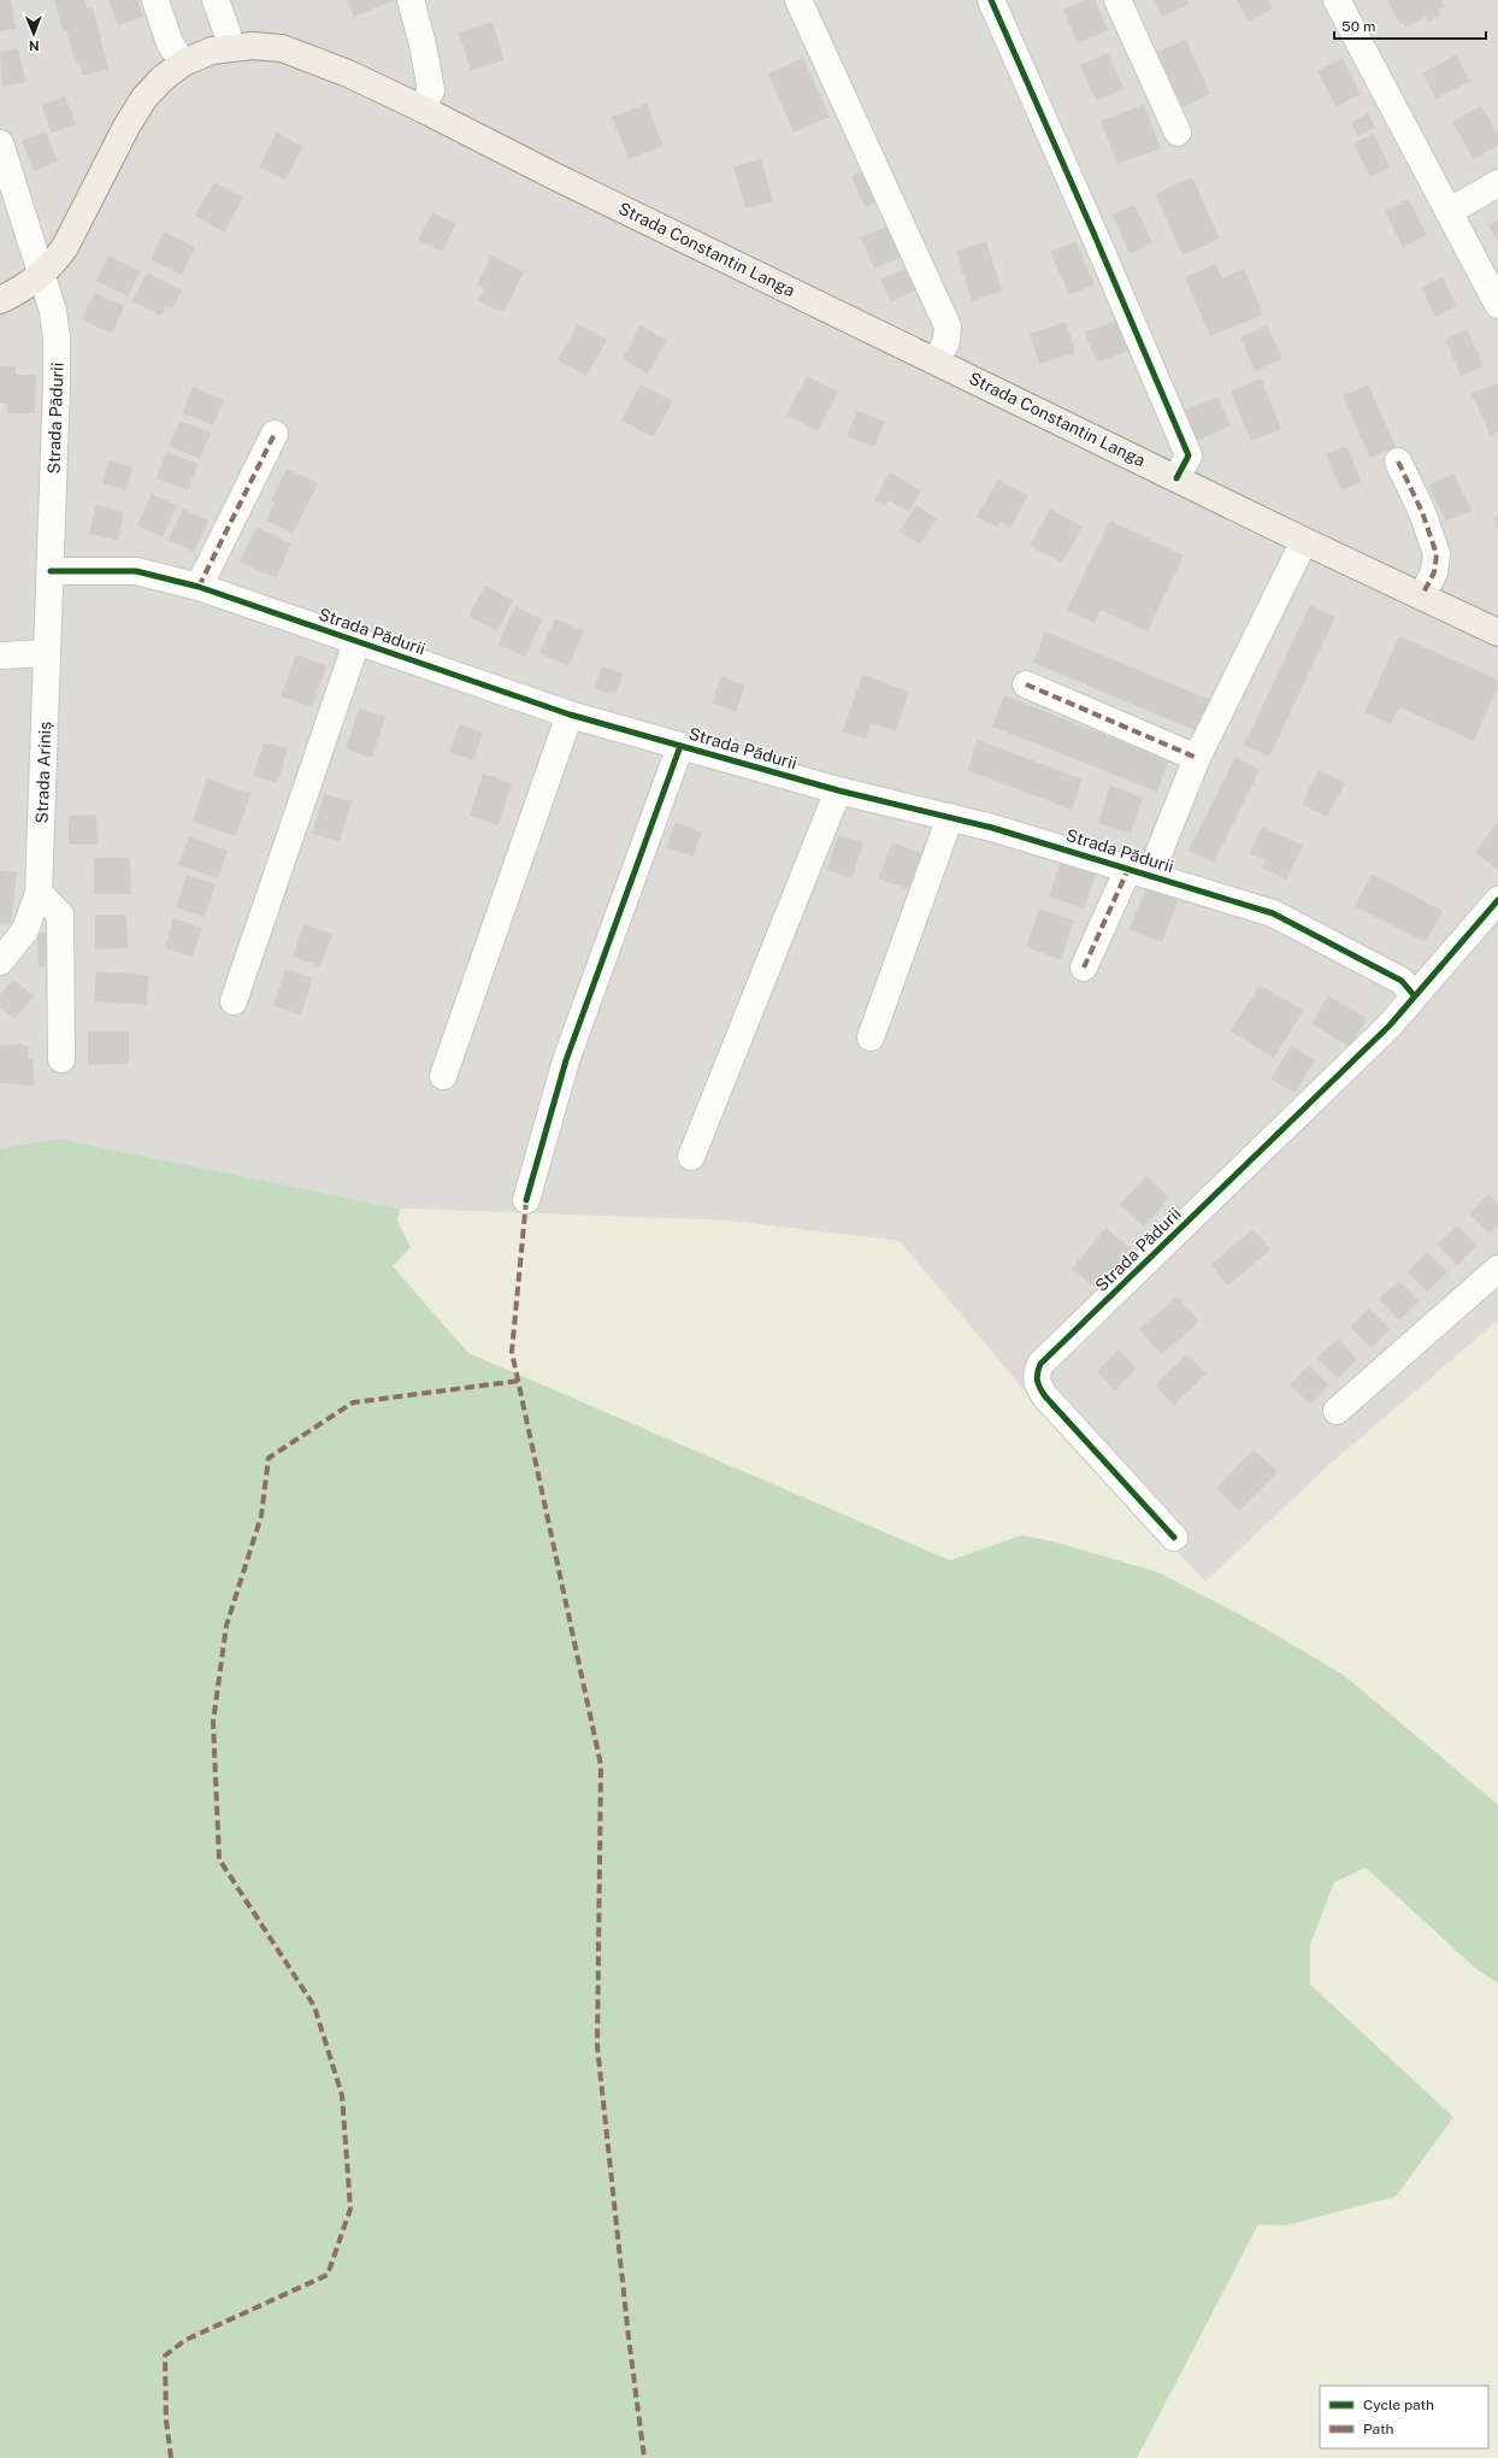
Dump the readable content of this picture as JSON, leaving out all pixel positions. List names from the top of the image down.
{
  "streets": {
    "main road": ["Strada Constantin Langa"],
    "street": ["Strada Pădurii", "Strada Ariniș"]
  },
  "crossings": [
    ["Strada Constantin Langa", "Strada Pădurii"],
    ["Strada Pădurii", "Strada Ariniș"]
  ],
  "legend": ["Cycle path", "Path"],
  "scale_bar": "50 m",
  "north": "bottom"
}
